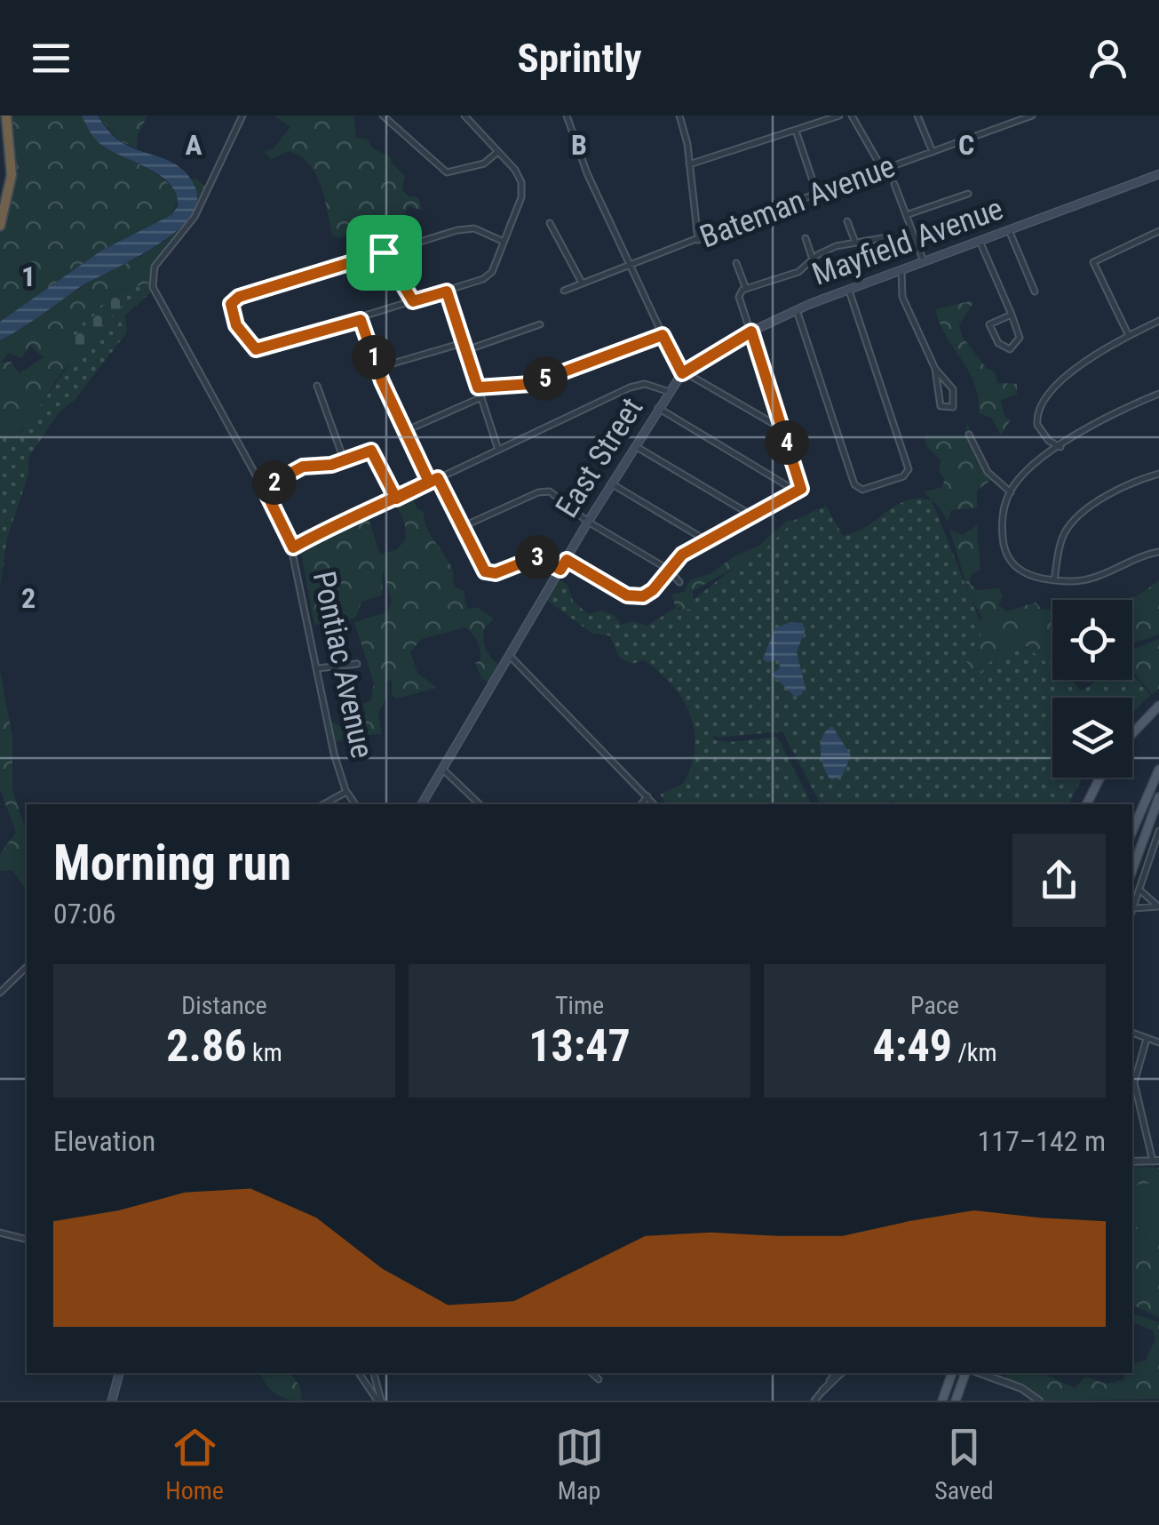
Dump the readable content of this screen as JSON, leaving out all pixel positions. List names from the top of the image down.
{
  "streets": {
    "main road": ["Mayfield Avenue", "East Street"],
    "street": ["Bateman Avenue", "Pontiac Avenue"]
  },
  "crossings": [
    ["Mayfield Avenue", "East Street"]
  ],
  "page": {
    "header": "Sprintly",
    "pins": [
      "1",
      "5",
      "4",
      "2",
      "3"
    ],
    "heading": ["Morning run", "07:06"],
    "stats": [
      ["Distance", "2.86 km"],
      ["Time", "13:47"],
      ["Pace", "4:49 /km"]
    ],
    "chart": ["Elevation", "117–142 m"],
    "tabs": ["Home", "Map", "Saved"]
  },
  "grid": {
    "columns": ["A", "B", "C"],
    "rows": ["1", "2"]
  }
}
